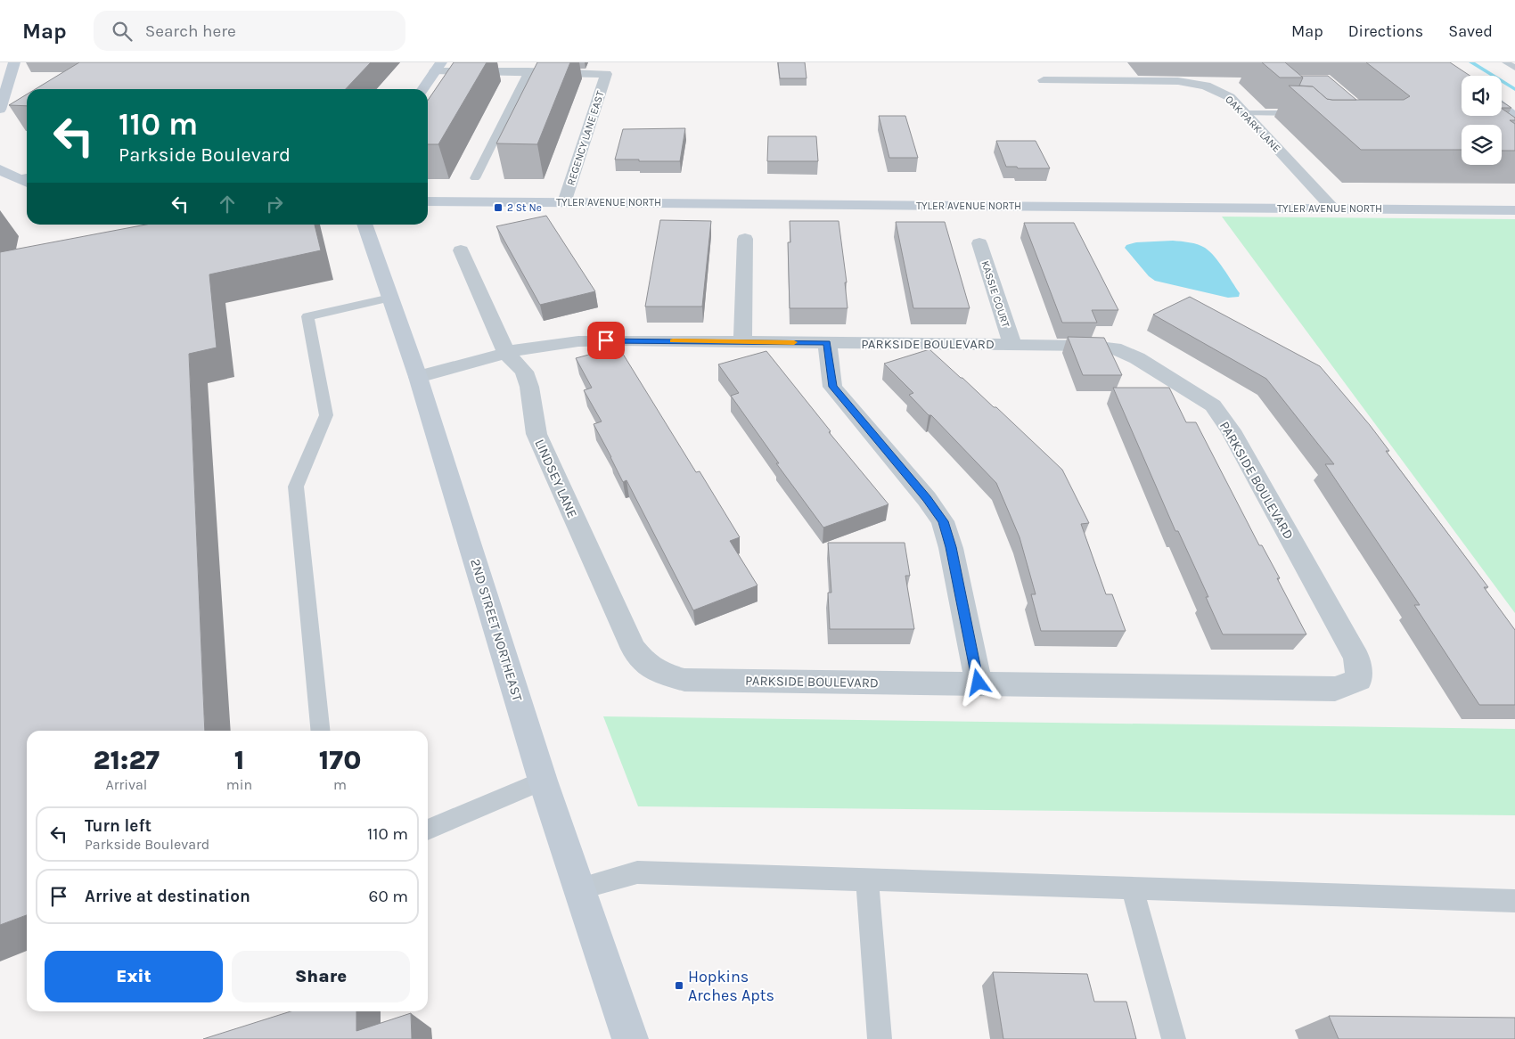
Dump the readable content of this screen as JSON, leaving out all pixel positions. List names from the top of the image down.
{
  "streets": {
    "street": [
      "OAK PARK LANE",
      "REGENCY LANE EAST",
      "TYLER AVENUE NORTH",
      "KASSIE COURT",
      "PARKSIDE BOULEVARD",
      "LINDSEY LANE",
      "2ND STREET NORTHEAST"
    ]
  },
  "crossings": [
    ["OAK PARK LANE", "TYLER AVENUE NORTH"],
    ["REGENCY LANE EAST", "TYLER AVENUE NORTH"],
    ["KASSIE COURT", "PARKSIDE BOULEVARD"],
    ["PARKSIDE BOULEVARD", "LINDSEY LANE"],
    ["PARKSIDE BOULEVARD", "2ND STREET NORTHEAST"]
  ],
  "places": {
    "transit": ["2 St Ne", "Hopkins Arches Apts"]
  },
  "page": {
    "header": "Map",
    "search": "Search here",
    "nav": ["Map", "Directions", "Saved"],
    "turn": ["110 m", "Parkside Boulevard"],
    "eta": [
      "21:27",
      "Arrival",
      "1",
      "min",
      "170",
      "m"
    ],
    "list": [
      {
        "name": "Turn left",
        "note": "Parkside Boulevard",
        "value": "110 m"
      },
      {
        "name": "Arrive at destination",
        "value": "60 m"
      }
    ],
    "buttons": ["Exit", "Share"]
  }
}
